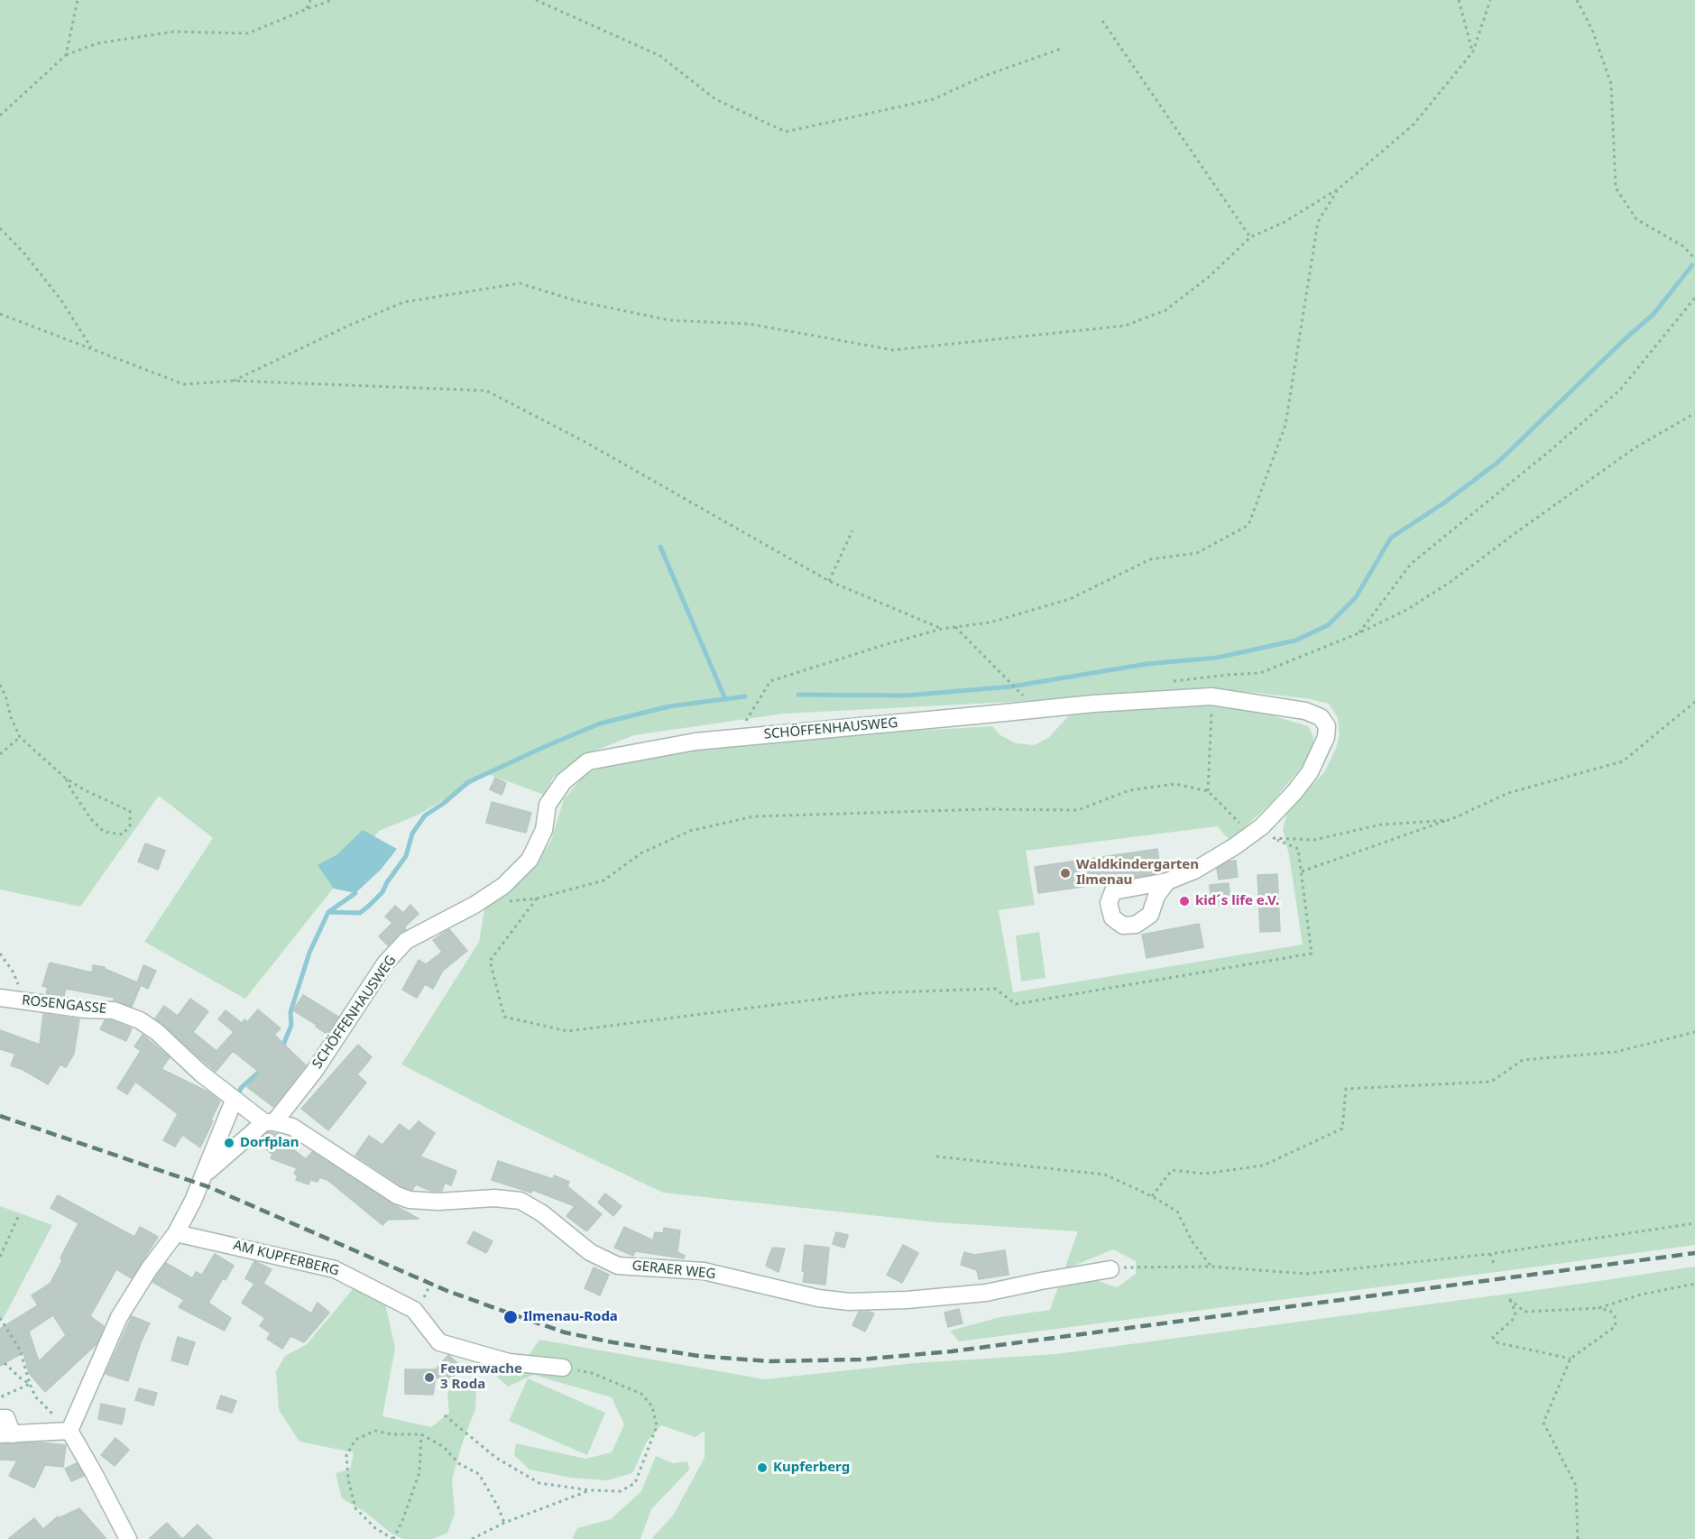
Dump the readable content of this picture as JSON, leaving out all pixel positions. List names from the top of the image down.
{
  "streets": {
    "street": [
      "SCHÖFFENHAUSWEG",
      "ROSENGASSE",
      "AM KUPFERBERG",
      "GERAER WEG"
    ]
  },
  "crossings": [
    ["SCHÖFFENHAUSWEG", "GERAER WEG"]
  ],
  "places": [
    "Waldkindergarten Ilmenau",
    "kid´s life e.V.",
    "Dorfplan",
    "Ilmenau-Roda",
    "Feuerwache 3 Roda",
    "Kupferberg"
  ]
}
